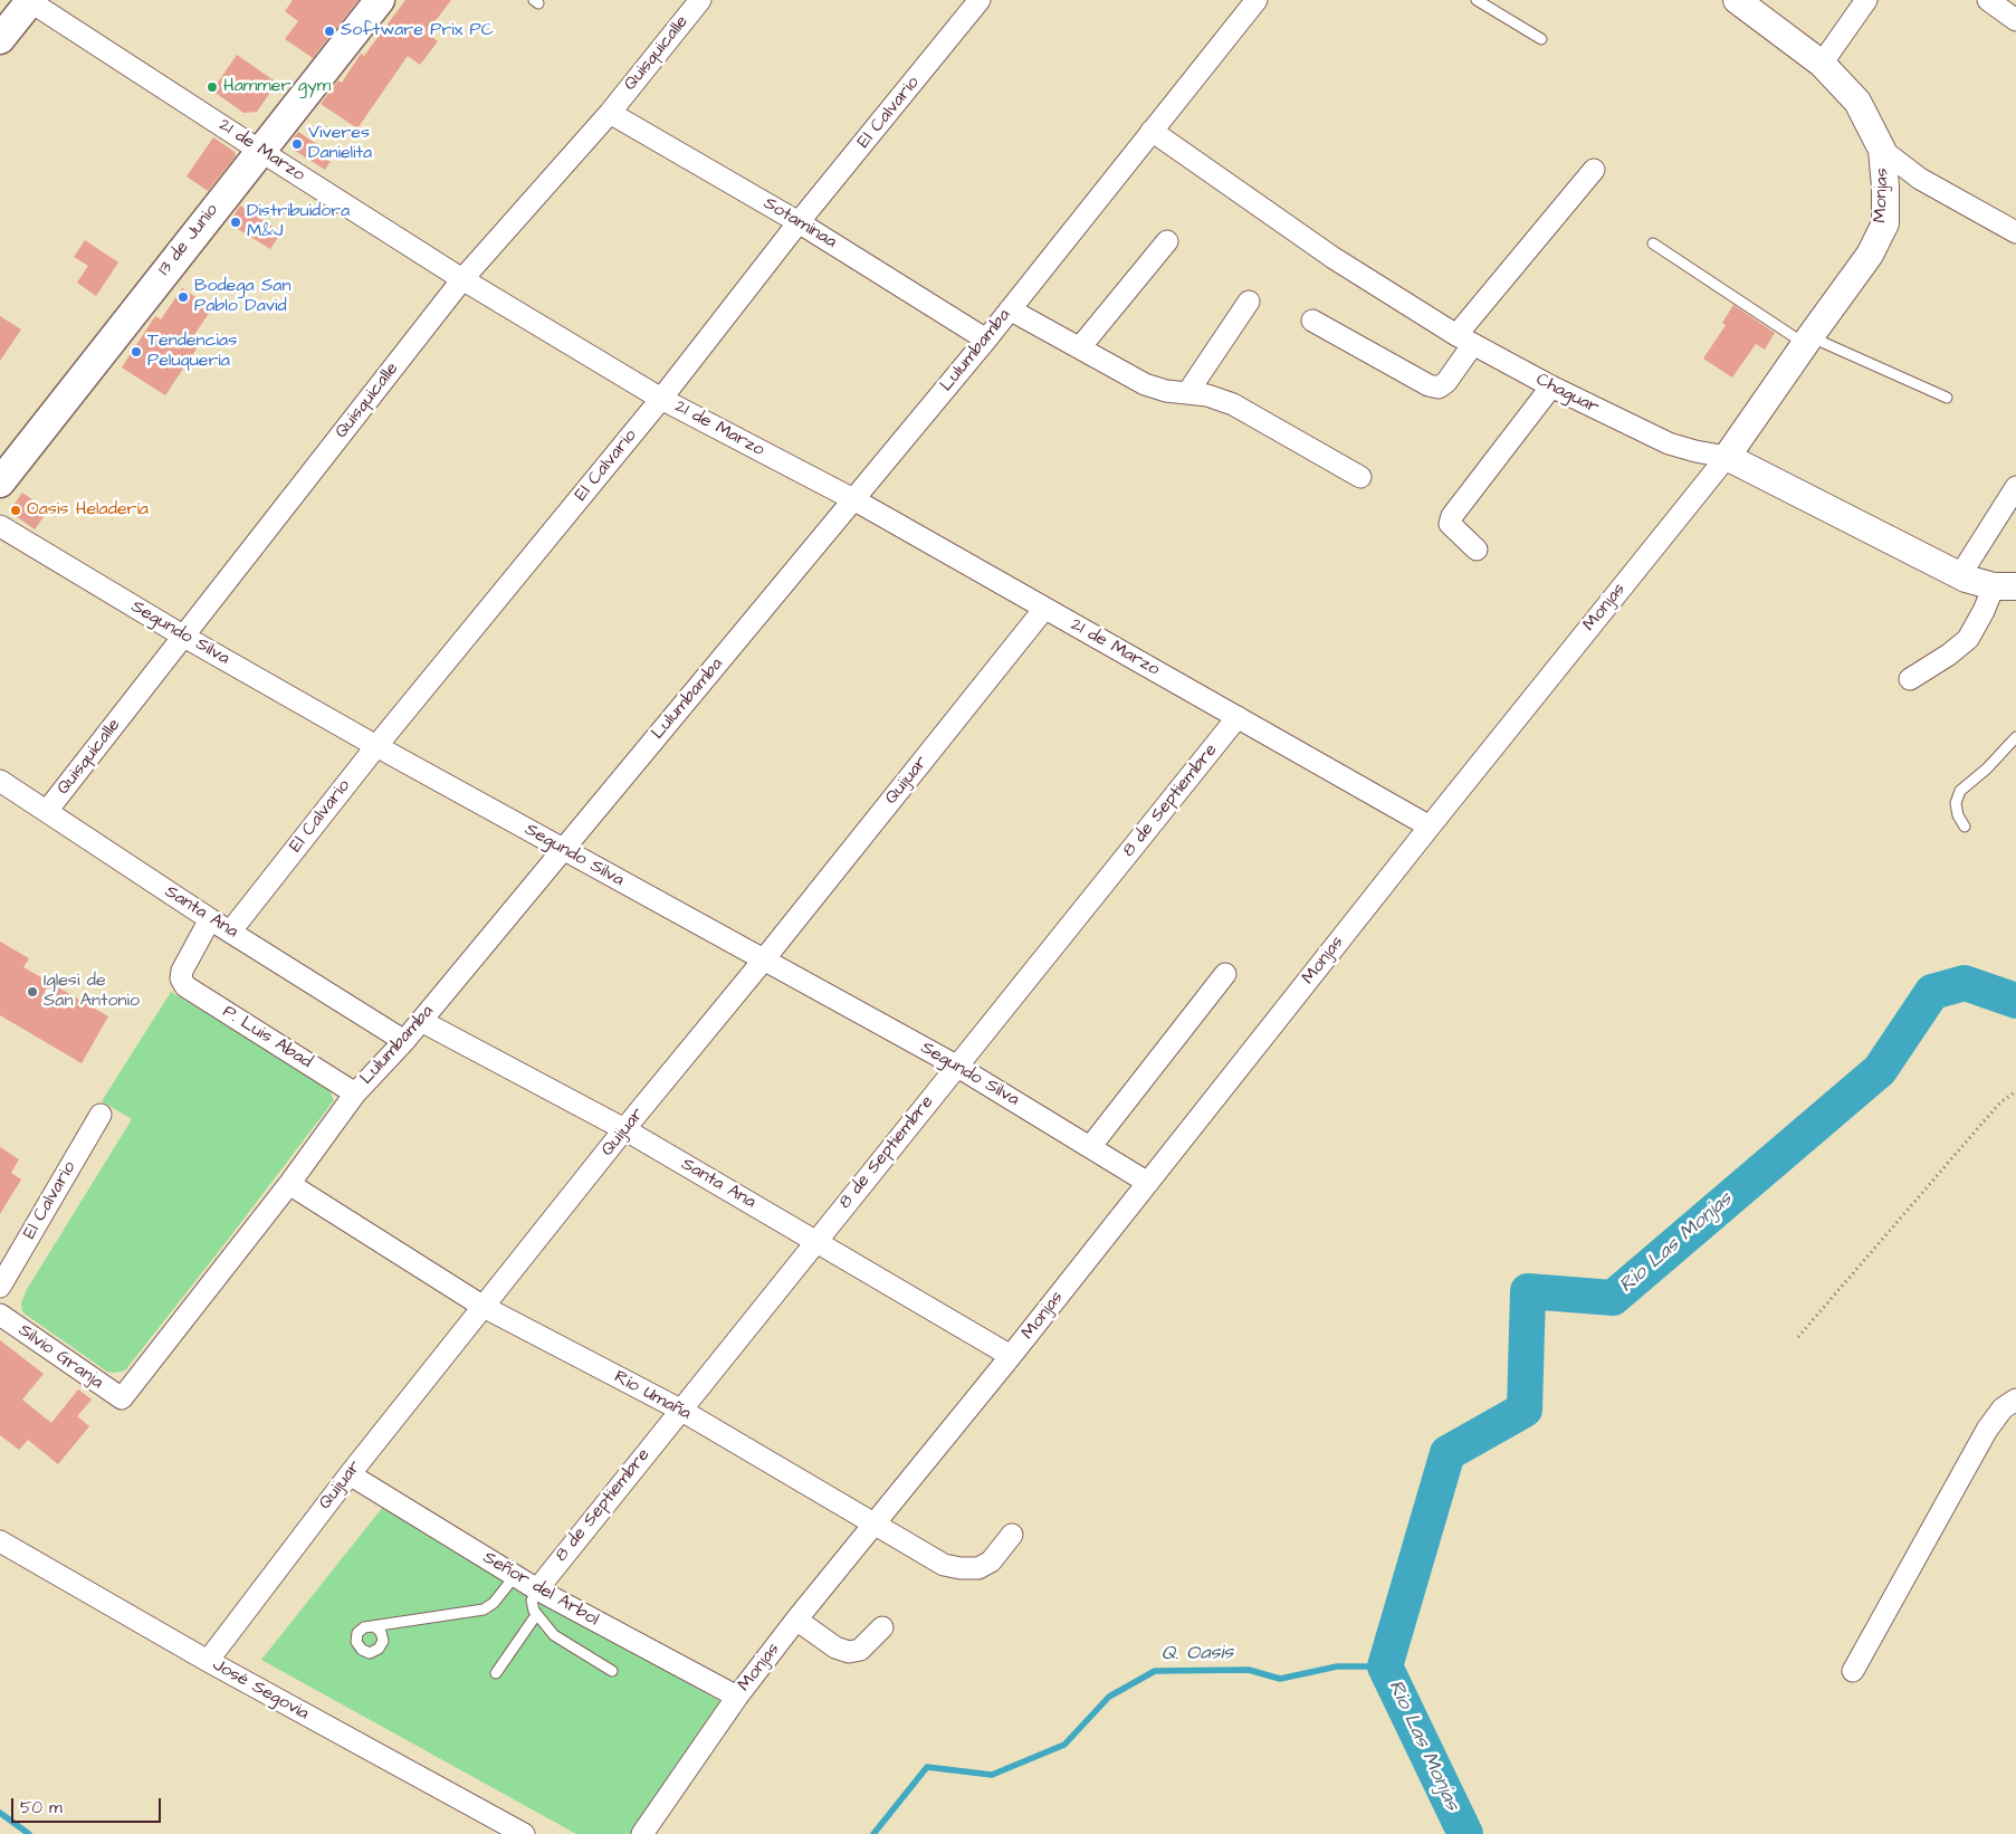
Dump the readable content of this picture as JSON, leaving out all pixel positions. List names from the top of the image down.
{
  "streets": {
    "main road": ["13 de Junio"],
    "street": [
      "Quisquicalle",
      "El Calvario",
      "21 de Marzo",
      "Monjas",
      "Sotaminaa",
      "Lulumbamba",
      "Chaguar",
      "Segundo Silva",
      "Quijuar",
      "8 de Septiembre",
      "Santa Ana",
      "P. Luis Abad",
      "Silvio Granja",
      "Río Umaña",
      "Señor del Arbol",
      "José Segovia"
    ]
  },
  "crossings": [
    ["Quisquicalle", "21 de Marzo"],
    ["Quisquicalle", "Sotaminaa"],
    ["Quisquicalle", "Segundo Silva"],
    ["Quisquicalle", "Santa Ana"],
    ["El Calvario", "21 de Marzo"],
    ["El Calvario", "Sotaminaa"],
    ["El Calvario", "Segundo Silva"],
    ["El Calvario", "Santa Ana"],
    ["21 de Marzo", "Monjas"],
    ["21 de Marzo", "13 de Junio"],
    ["21 de Marzo", "Lulumbamba"],
    ["21 de Marzo", "Quijuar"],
    ["21 de Marzo", "8 de Septiembre"],
    ["Monjas", "Chaguar"],
    ["Monjas", "Segundo Silva"],
    ["Monjas", "Santa Ana"],
    ["Monjas", "Río Umaña"],
    ["Monjas", "Señor del Arbol"],
    ["Sotaminaa", "Lulumbamba"],
    ["Lulumbamba", "Chaguar"],
    ["Lulumbamba", "Segundo Silva"],
    ["Lulumbamba", "Santa Ana"],
    ["Lulumbamba", "P. Luis Abad"],
    ["Lulumbamba", "Silvio Granja"],
    ["Lulumbamba", "Río Umaña"],
    ["Segundo Silva", "Quijuar"],
    ["Segundo Silva", "8 de Septiembre"],
    ["Quijuar", "Santa Ana"],
    ["Quijuar", "Río Umaña"],
    ["Quijuar", "Señor del Arbol"],
    ["Quijuar", "José Segovia"],
    ["8 de Septiembre", "Santa Ana"],
    ["8 de Septiembre", "Río Umaña"],
    ["8 de Septiembre", "Señor del Arbol"],
    ["Santa Ana", "P. Luis Abad"]
  ],
  "water": ["Rio Las Monjas", "Q. Oasis"],
  "places": [
    "Software Prix PC",
    "Hammer gym",
    "Viveres Danielita",
    "Distribuidora M&J",
    "Bodega San Pablo David",
    "Tendencias Peluquería",
    "Oasis Heladería",
    "Iglesi de San Antonio"
  ],
  "scale_bar": "50 m"
}
